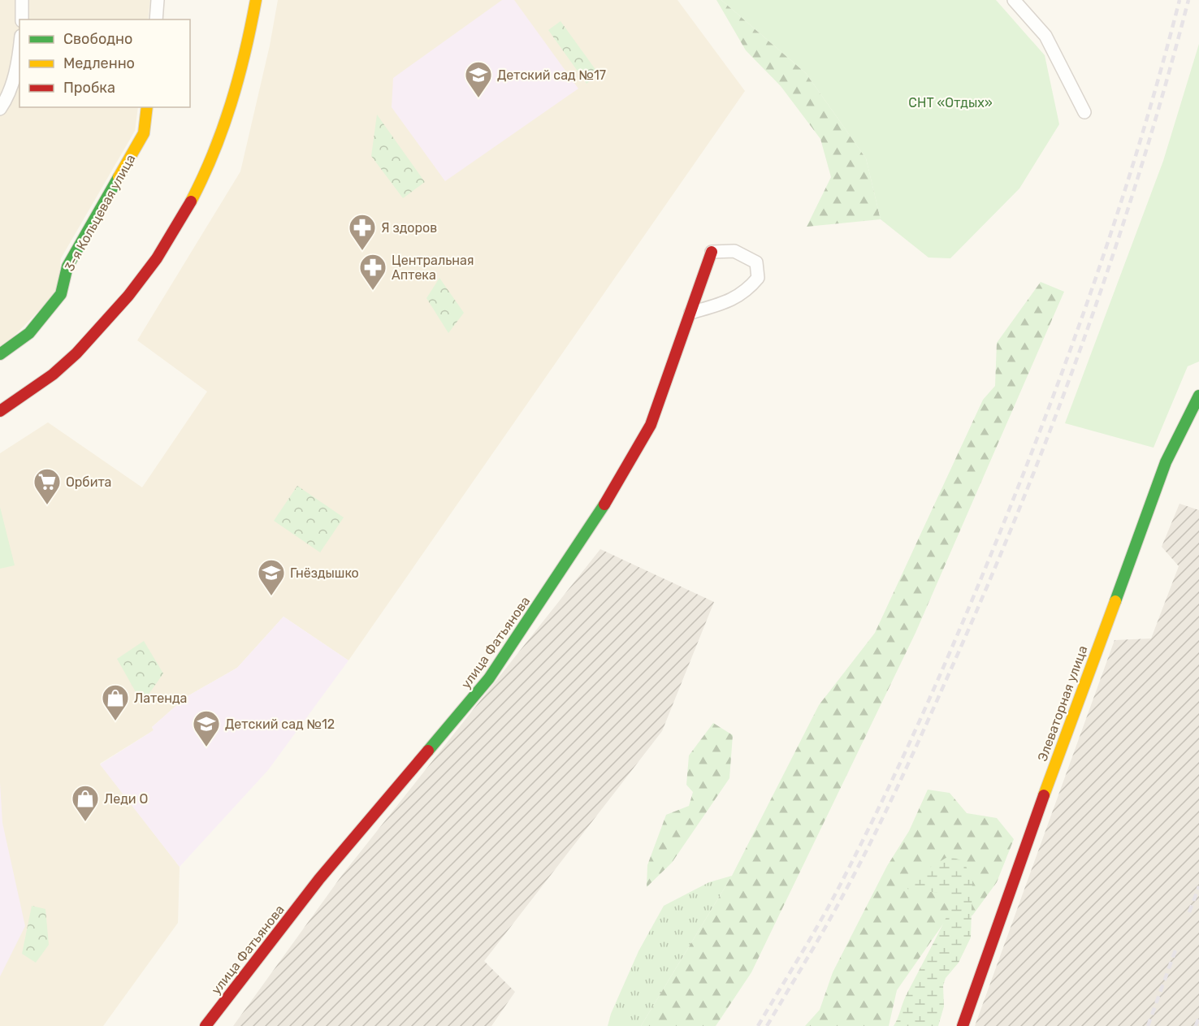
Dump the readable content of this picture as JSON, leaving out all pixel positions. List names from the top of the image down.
{
  "streets": {
    "street": ["3-я Кольцевая улица", "улица Фатьянова", "Элеваторная улица"]
  },
  "parks": ["СНТ «Отдых»"],
  "places": {
    "school or university": ["Детский сад №17", "Гнёздышко", "Детский сад №12"],
    "pharmacy": ["Я здоров", "Центральная Аптека"],
    "supermarket": ["Орбита"],
    "shop": ["Латенда", "Леди О"]
  },
  "legend": ["Свободно", "Медленно", "Пробка"]
}
